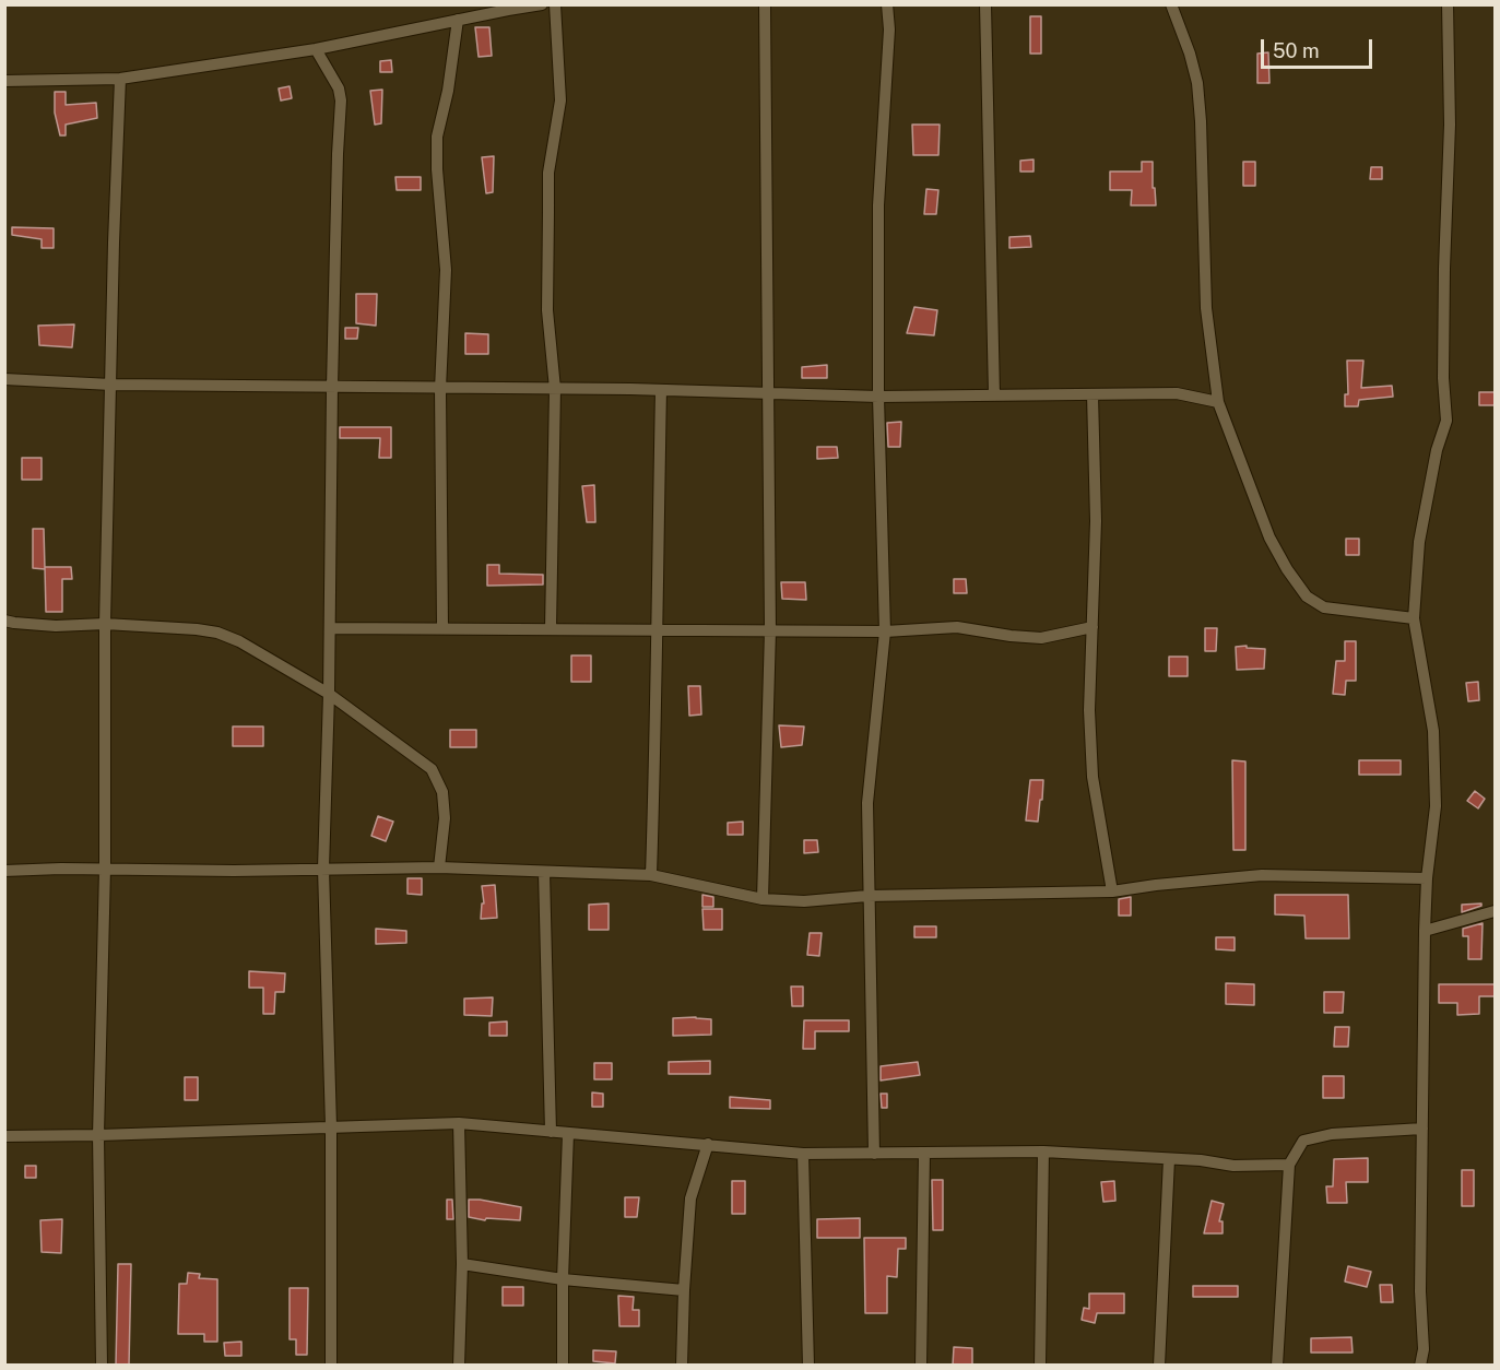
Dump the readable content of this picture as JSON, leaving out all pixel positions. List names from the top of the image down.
{
  "scale_bar": "50 m"
}
